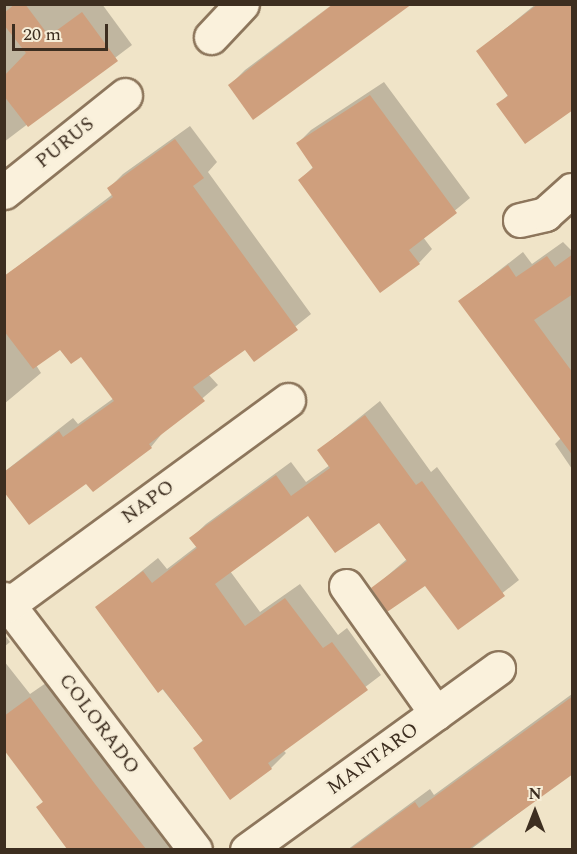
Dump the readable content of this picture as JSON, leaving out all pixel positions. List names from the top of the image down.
{
  "streets": {
    "street": [
      "PURUS",
      "NAPO",
      "COLORADO",
      "MANTARO"
    ]
  },
  "crossings": [
    ["NAPO", "COLORADO"]
  ],
  "scale_bar": "20 m",
  "north": "top"
}
